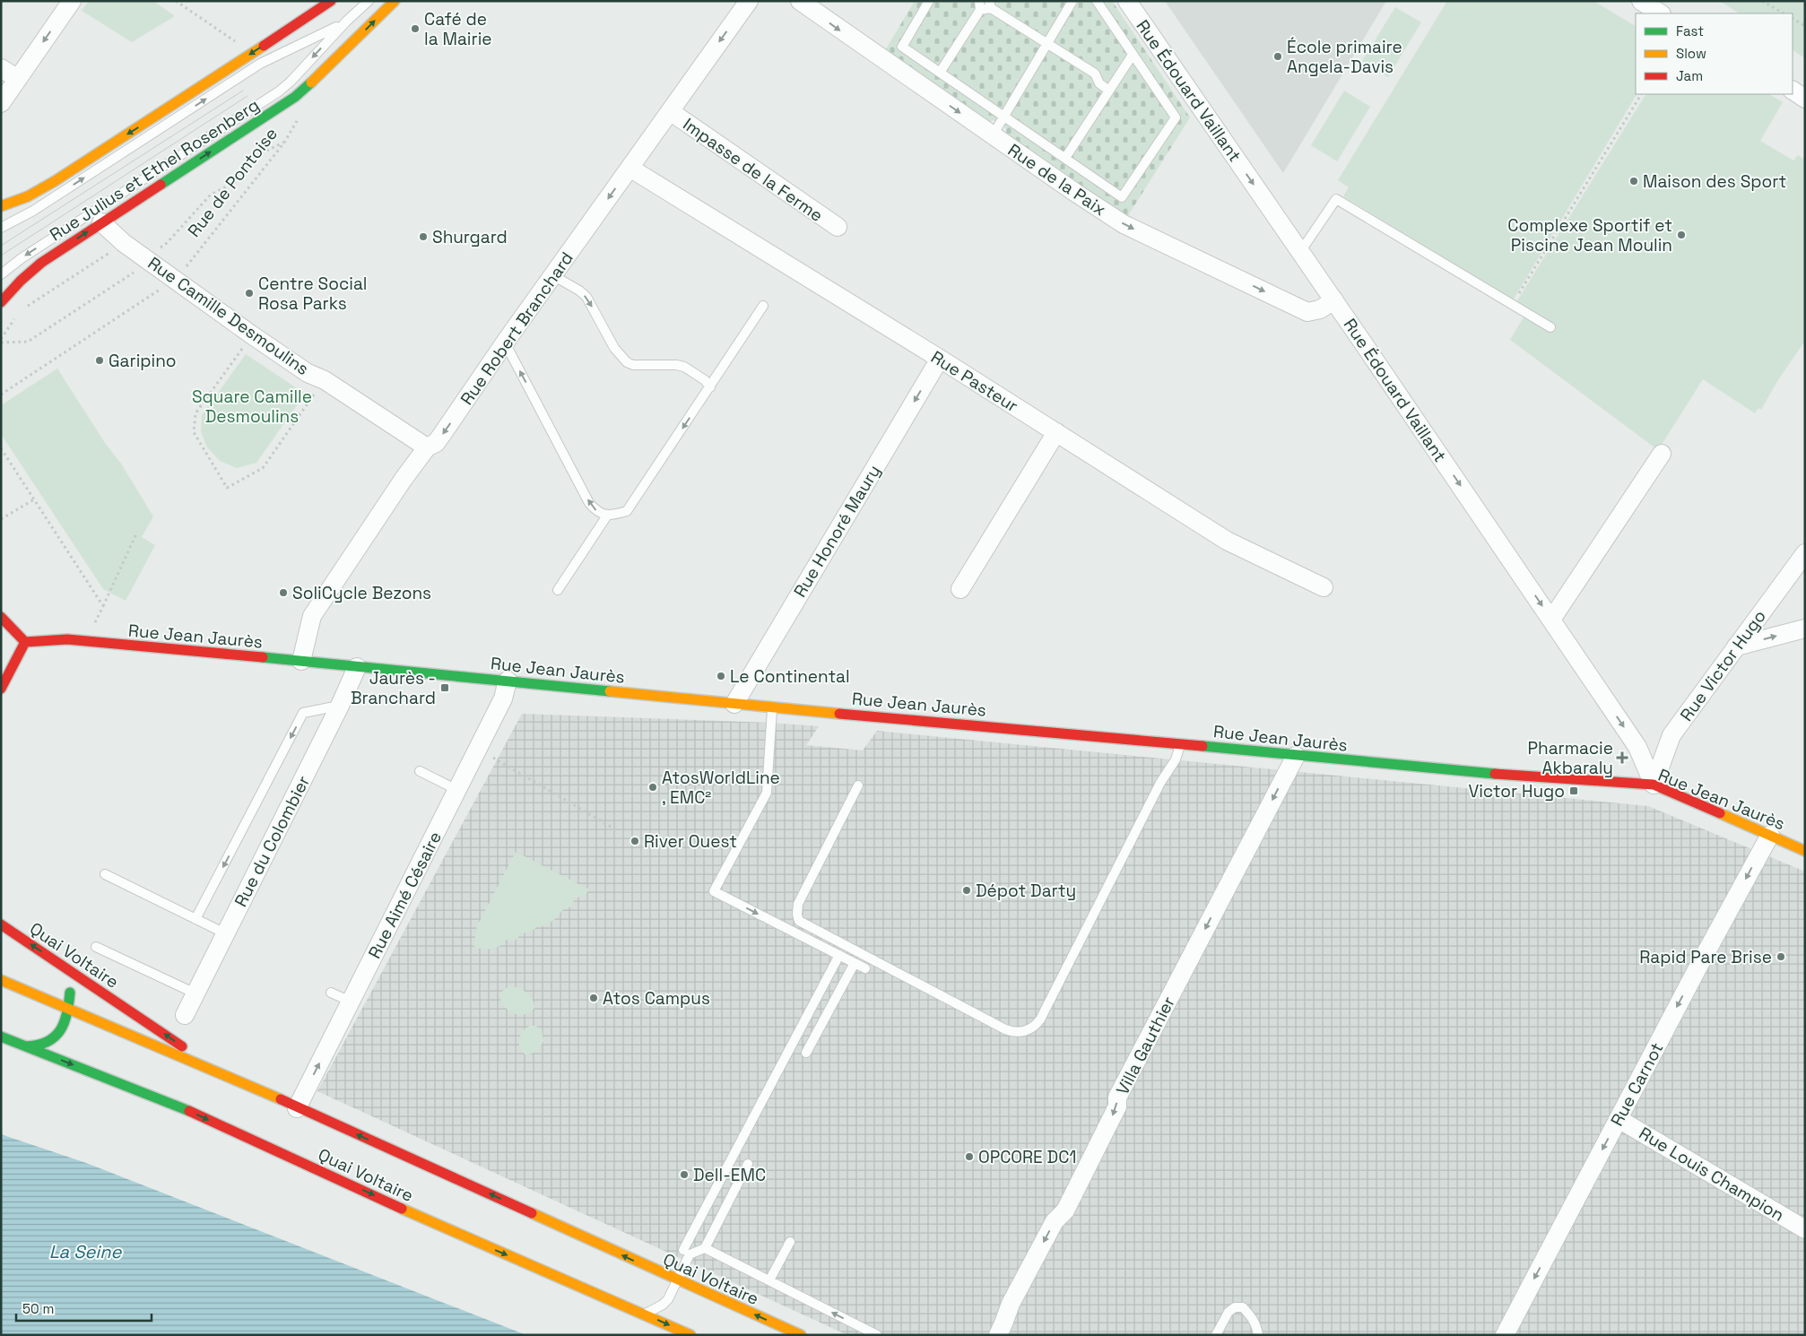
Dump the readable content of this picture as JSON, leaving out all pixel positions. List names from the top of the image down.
{
  "streets": {
    "main road": ["Rue Julius et Ethel Rosenberg", "Rue Jean Jaurès", "Quai Voltaire"],
    "street": [
      "Rue Édouard Vaillant",
      "Impasse de la Ferme",
      "Rue de la Paix",
      "Rue Camille Desmoulins",
      "Rue Robert Branchard",
      "Rue Pasteur",
      "Rue Honoré Maury",
      "Rue Victor Hugo",
      "Rue du Colombier",
      "Rue Aimé Césaire",
      "Villa Gauthier",
      "Rue Carnot",
      "Rue Louis Champion"
    ],
    "path": ["Rue de Pontoise"]
  },
  "crossings": [
    ["Rue Édouard Vaillant", "Rue de la Paix"],
    ["Rue Édouard Vaillant", "Rue Jean Jaurès"],
    ["Rue Édouard Vaillant", "Rue Victor Hugo"],
    ["Rue Julius et Ethel Rosenberg", "Rue Camille Desmoulins"],
    ["Impasse de la Ferme", "Rue Robert Branchard"],
    ["Rue Camille Desmoulins", "Rue Robert Branchard"],
    ["Rue Robert Branchard", "Rue Pasteur"],
    ["Rue Robert Branchard", "Rue Jean Jaurès"],
    ["Rue Pasteur", "Rue Honoré Maury"],
    ["Rue Honoré Maury", "Rue Jean Jaurès"],
    ["Rue Jean Jaurès", "Rue Victor Hugo"],
    ["Rue Jean Jaurès", "Rue du Colombier"],
    ["Rue Jean Jaurès", "Rue Aimé Césaire"],
    ["Rue Jean Jaurès", "Villa Gauthier"],
    ["Rue Jean Jaurès", "Rue Carnot"],
    ["Rue Aimé Césaire", "Quai Voltaire"],
    ["Rue Carnot", "Rue Louis Champion"]
  ],
  "one_way": [
    "Rue Édouard Vaillant",
    "Rue de la Paix",
    "Rue Robert Branchard",
    "Villa Gauthier",
    "Rue Carnot"
  ],
  "water": ["La Seine"],
  "parks": ["Square Camille Desmoulins"],
  "places": {
    "other": [
      "Café de la Mairie",
      "École primaire Angela-Davis",
      "Maison des Sport",
      "Complexe Sportif et Piscine Jean Moulin",
      "Shurgard",
      "Centre Social Rosa Parks",
      "Garipino",
      "SoliCycle Bezons",
      "Le Continental",
      "AtosWorldLine , EMC²",
      "River Ouest",
      "Dépot Darty",
      "Rapid Pare Brise",
      "Atos Campus",
      "OPCORE DC1",
      "Dell-EMC"
    ],
    "transit": ["Jaurès - Branchard", "Victor Hugo"],
    "health": ["Pharmacie Akbaraly"]
  },
  "legend": ["Fast", "Slow", "Jam"],
  "scale_bar": "50 m"
}
